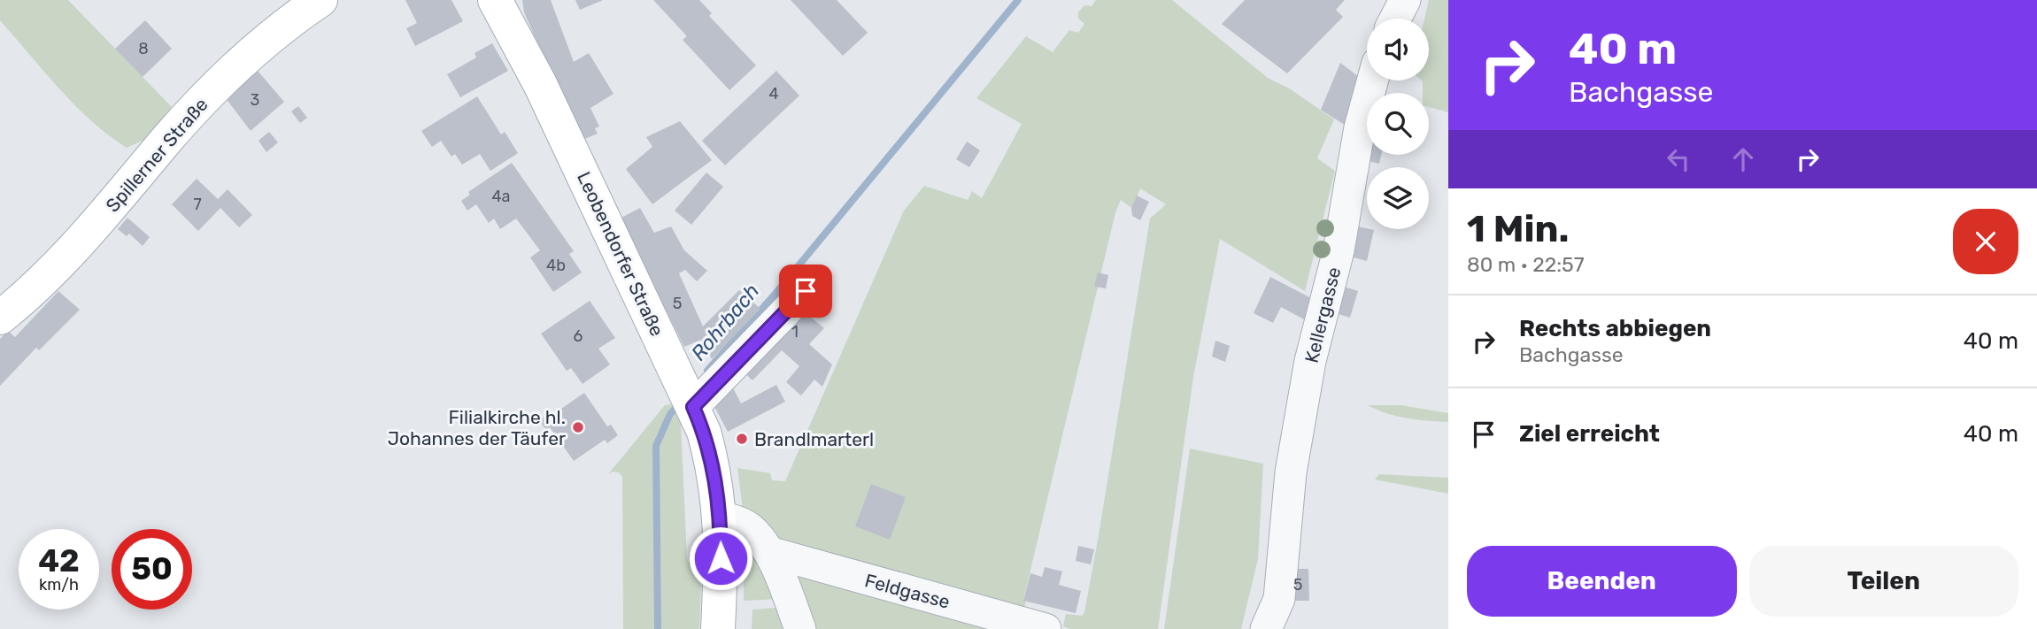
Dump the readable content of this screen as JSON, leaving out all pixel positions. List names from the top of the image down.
{
  "streets": {
    "main road": ["Spillerner Straße", "Leobendorfer Straße"],
    "street": ["Kellergasse", "Feldgasse"]
  },
  "water": ["Rohrbach"],
  "places": ["Filialkirche hl. Johannes der Täufer", "Brandlmarterl"],
  "house_numbers": [
    "8",
    "4",
    "3",
    "4a",
    "7",
    "4b",
    "5",
    "1",
    "6",
    "5"
  ],
  "page": {
    "turn": ["40 m", "Bachgasse"],
    "heading": ["1 Min.", "80 m · 22:57"],
    "list": [
      {
        "name": "Rechts abbiegen",
        "note": "Bachgasse",
        "value": "40 m"
      },
      {
        "name": "Ziel erreicht",
        "value": "40 m"
      }
    ],
    "speed": "42 km/h",
    "limit": "50",
    "buttons": ["Beenden", "Teilen"]
  }
}
